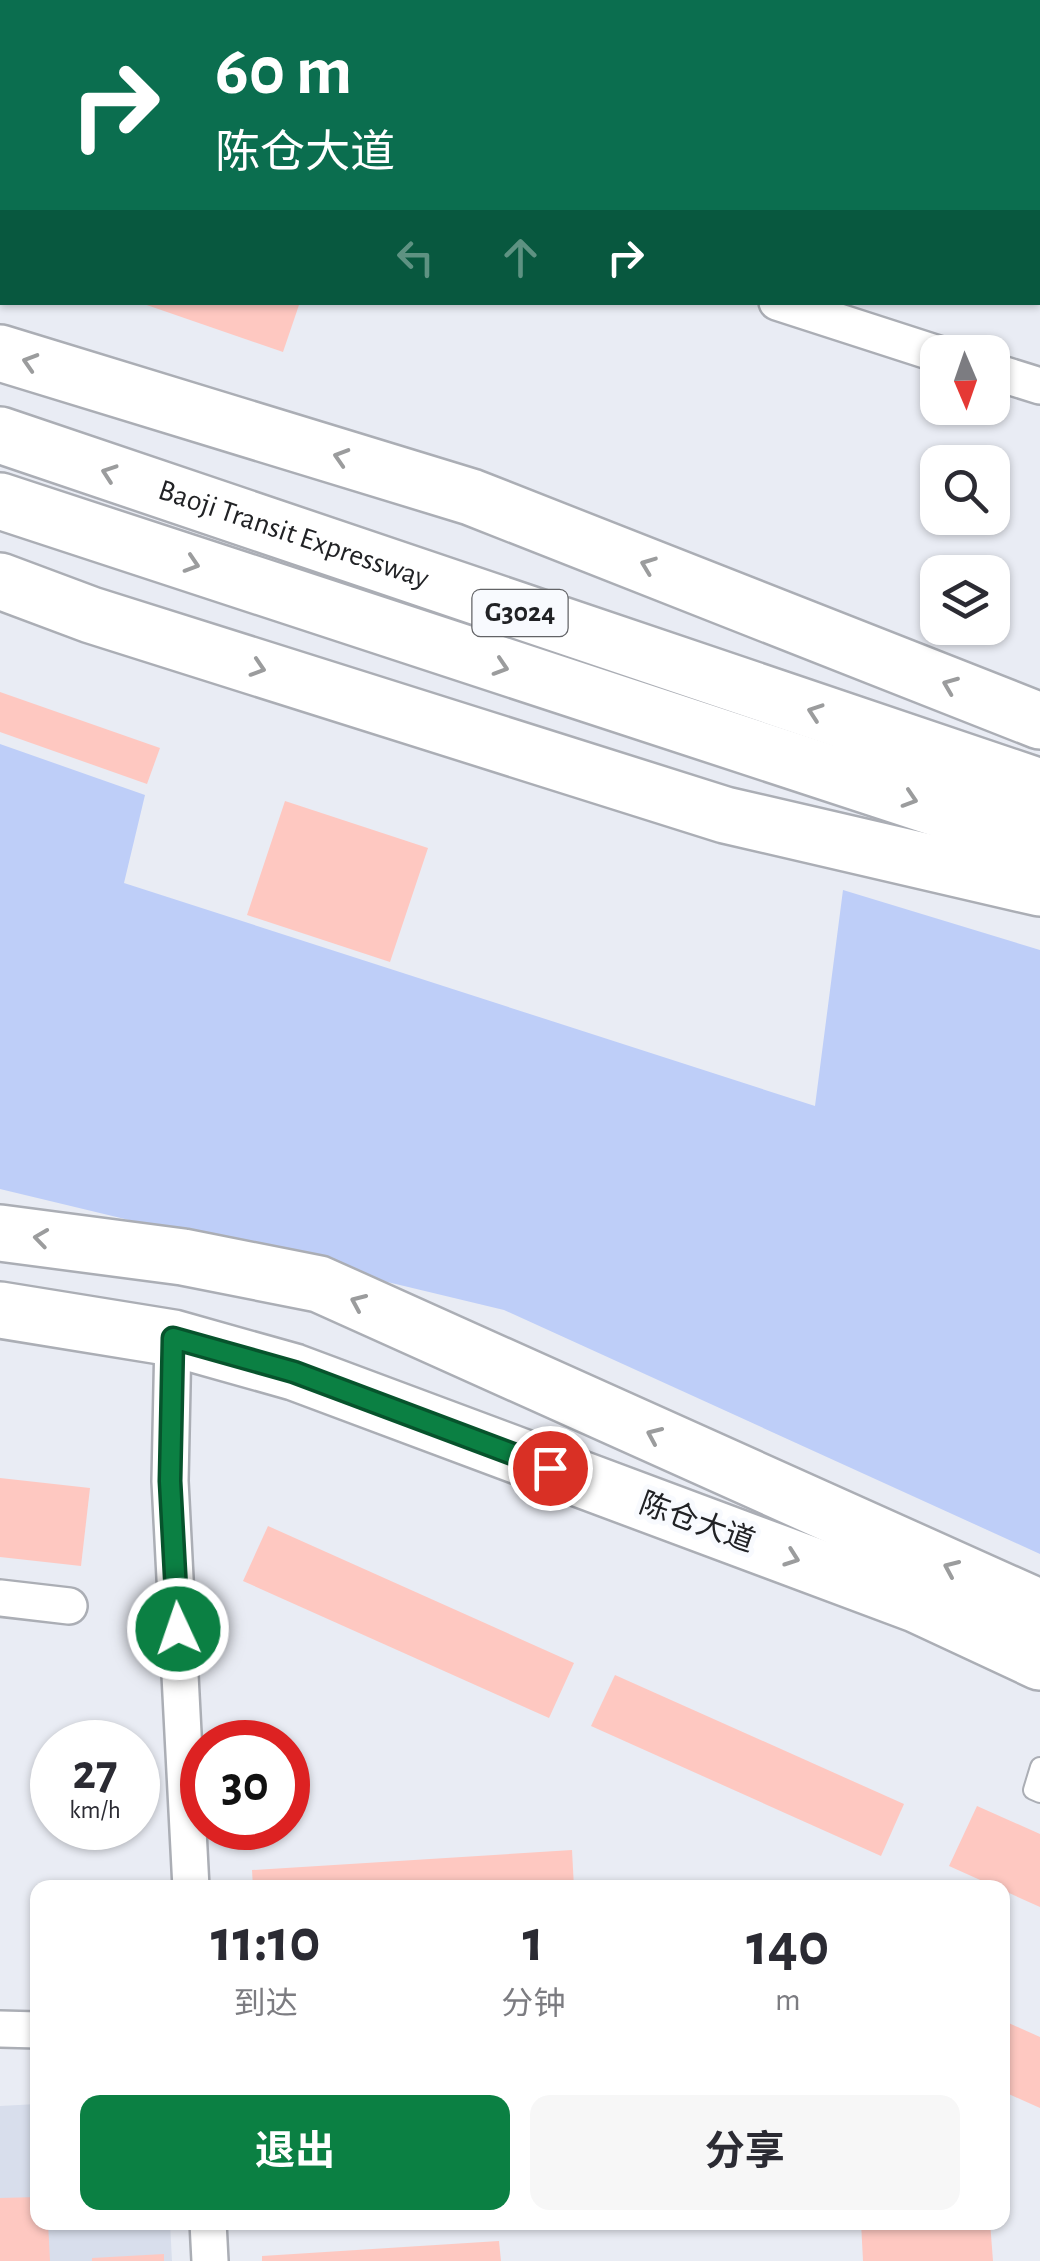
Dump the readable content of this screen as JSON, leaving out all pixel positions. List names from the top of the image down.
{
  "streets": {
    "main road": ["Baoji Transit Expressway", "G3024", "陈仓大道"]
  },
  "north": "bottom",
  "page": {
    "turn": ["60 m", "陈仓大道"],
    "speed": "27 km/h",
    "limit": "30",
    "eta": [
      "11:10",
      "到达",
      "1",
      "分钟",
      "140",
      "m"
    ],
    "buttons": ["退出", "分享"]
  }
}
